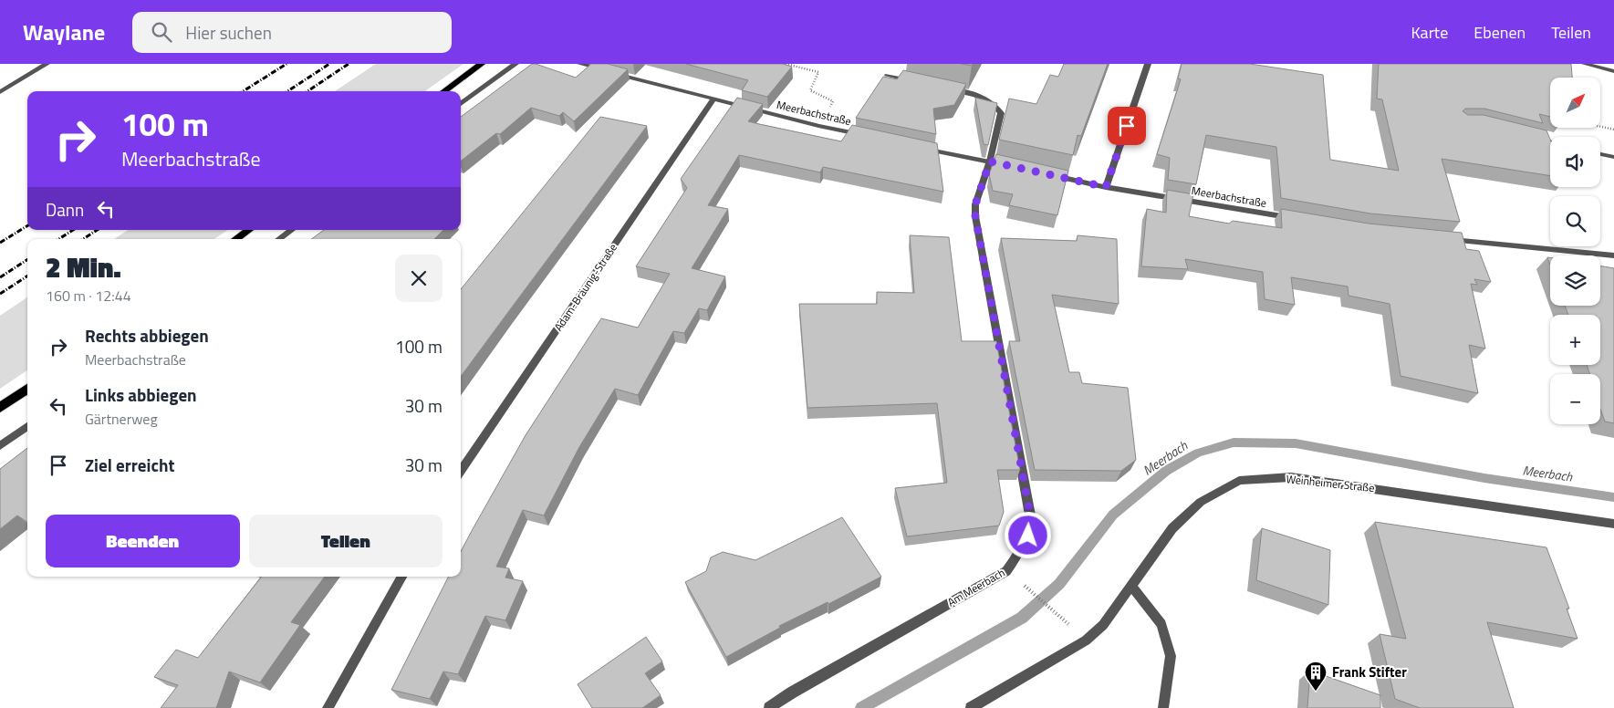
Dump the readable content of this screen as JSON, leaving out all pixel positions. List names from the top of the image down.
{
  "streets": {
    "street": [
      "Meerbachstraße",
      "Adam-Bräunig-Straße",
      "Weinheimer Straße",
      "Am Meerbach"
    ]
  },
  "crossings": [
    ["Meerbachstraße", "Adam-Bräunig-Straße"]
  ],
  "water": ["Meerbach"],
  "places": {
    "building": ["Frank Stifter"]
  },
  "north": "top right",
  "page": {
    "header": "Waylane",
    "search": "Hier suchen",
    "nav": ["Karte", "Ebenen", "Teilen"],
    "map_buttons": ["+", "−"],
    "turn": ["100 m", "Meerbachstraße"],
    "then": "Dann",
    "heading": ["2 Min.", "160 m · 12:44"],
    "list": [
      {
        "name": "Rechts abbiegen",
        "note": "Meerbachstraße",
        "value": "100 m"
      },
      {
        "name": "Links abbiegen",
        "note": "Gärtnerweg",
        "value": "30 m"
      },
      {
        "name": "Ziel erreicht",
        "value": "30 m"
      }
    ],
    "buttons": ["Beenden", "Teilen"]
  }
}
